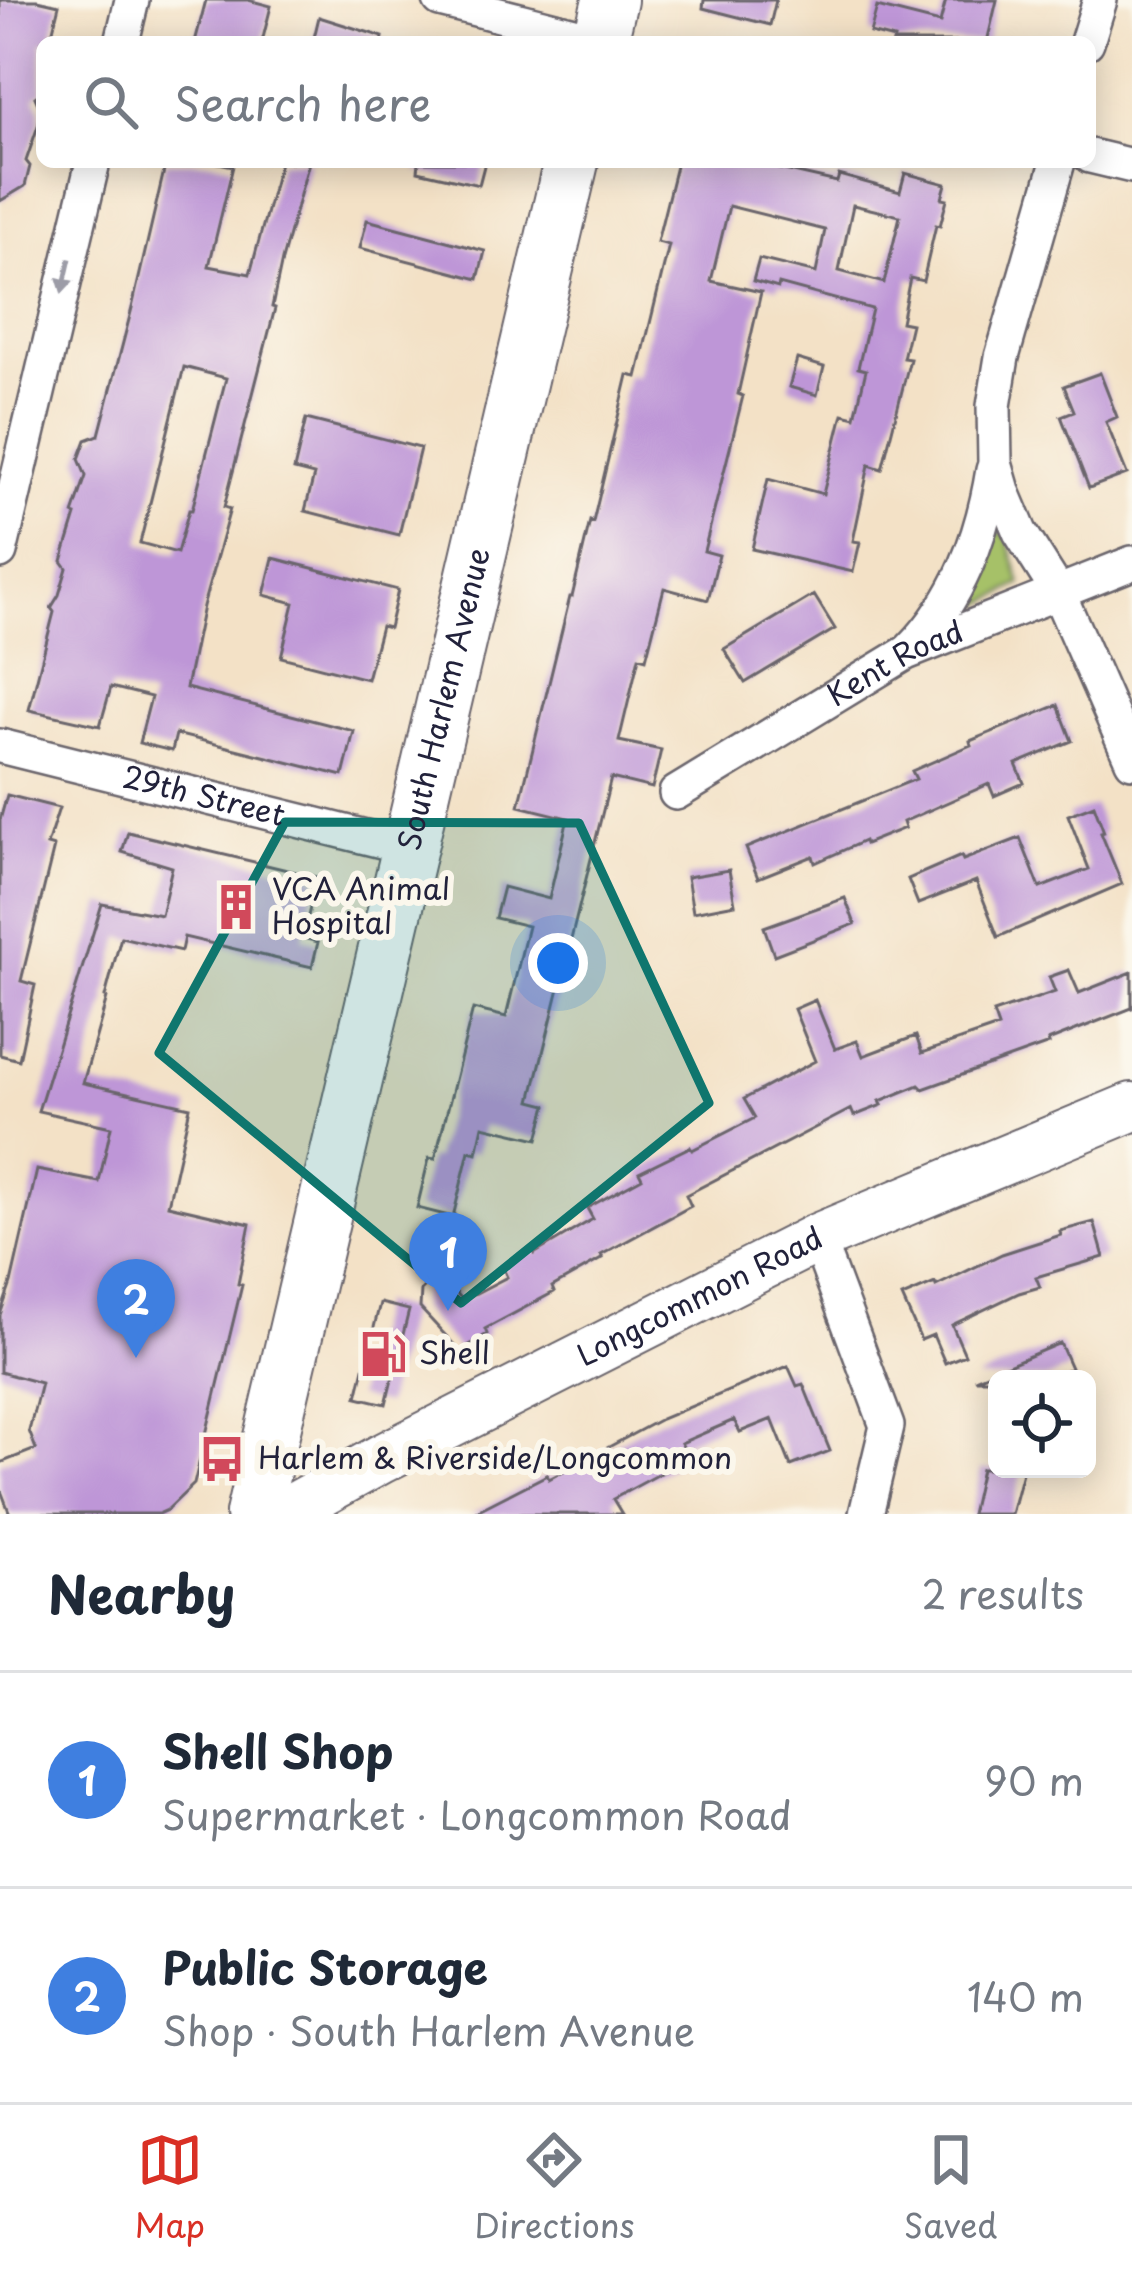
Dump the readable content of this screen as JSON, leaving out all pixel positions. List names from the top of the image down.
{
  "streets": {
    "main road": ["South Harlem Avenue"],
    "street": ["Kent Road", "29th Street", "Longcommon Road"]
  },
  "crossings": [
    ["South Harlem Avenue", "29th Street"]
  ],
  "places": {
    "building": ["VCA Animal Hospital"],
    "fuel station": ["Shell"],
    "bus stop": ["Harlem & Riverside/Longcommon"]
  },
  "page": {
    "search": "Search here",
    "pins": ["1", "2"],
    "heading": ["Nearby", "2 results"],
    "list": [
      {
        "mark": "1",
        "name": "Shell Shop",
        "note": "Supermarket · Longcommon Road",
        "value": "90 m"
      },
      {
        "mark": "2",
        "name": "Public Storage",
        "note": "Shop · South Harlem Avenue",
        "value": "140 m"
      }
    ],
    "nav": ["Map", "Directions", "Saved"]
  }
}
